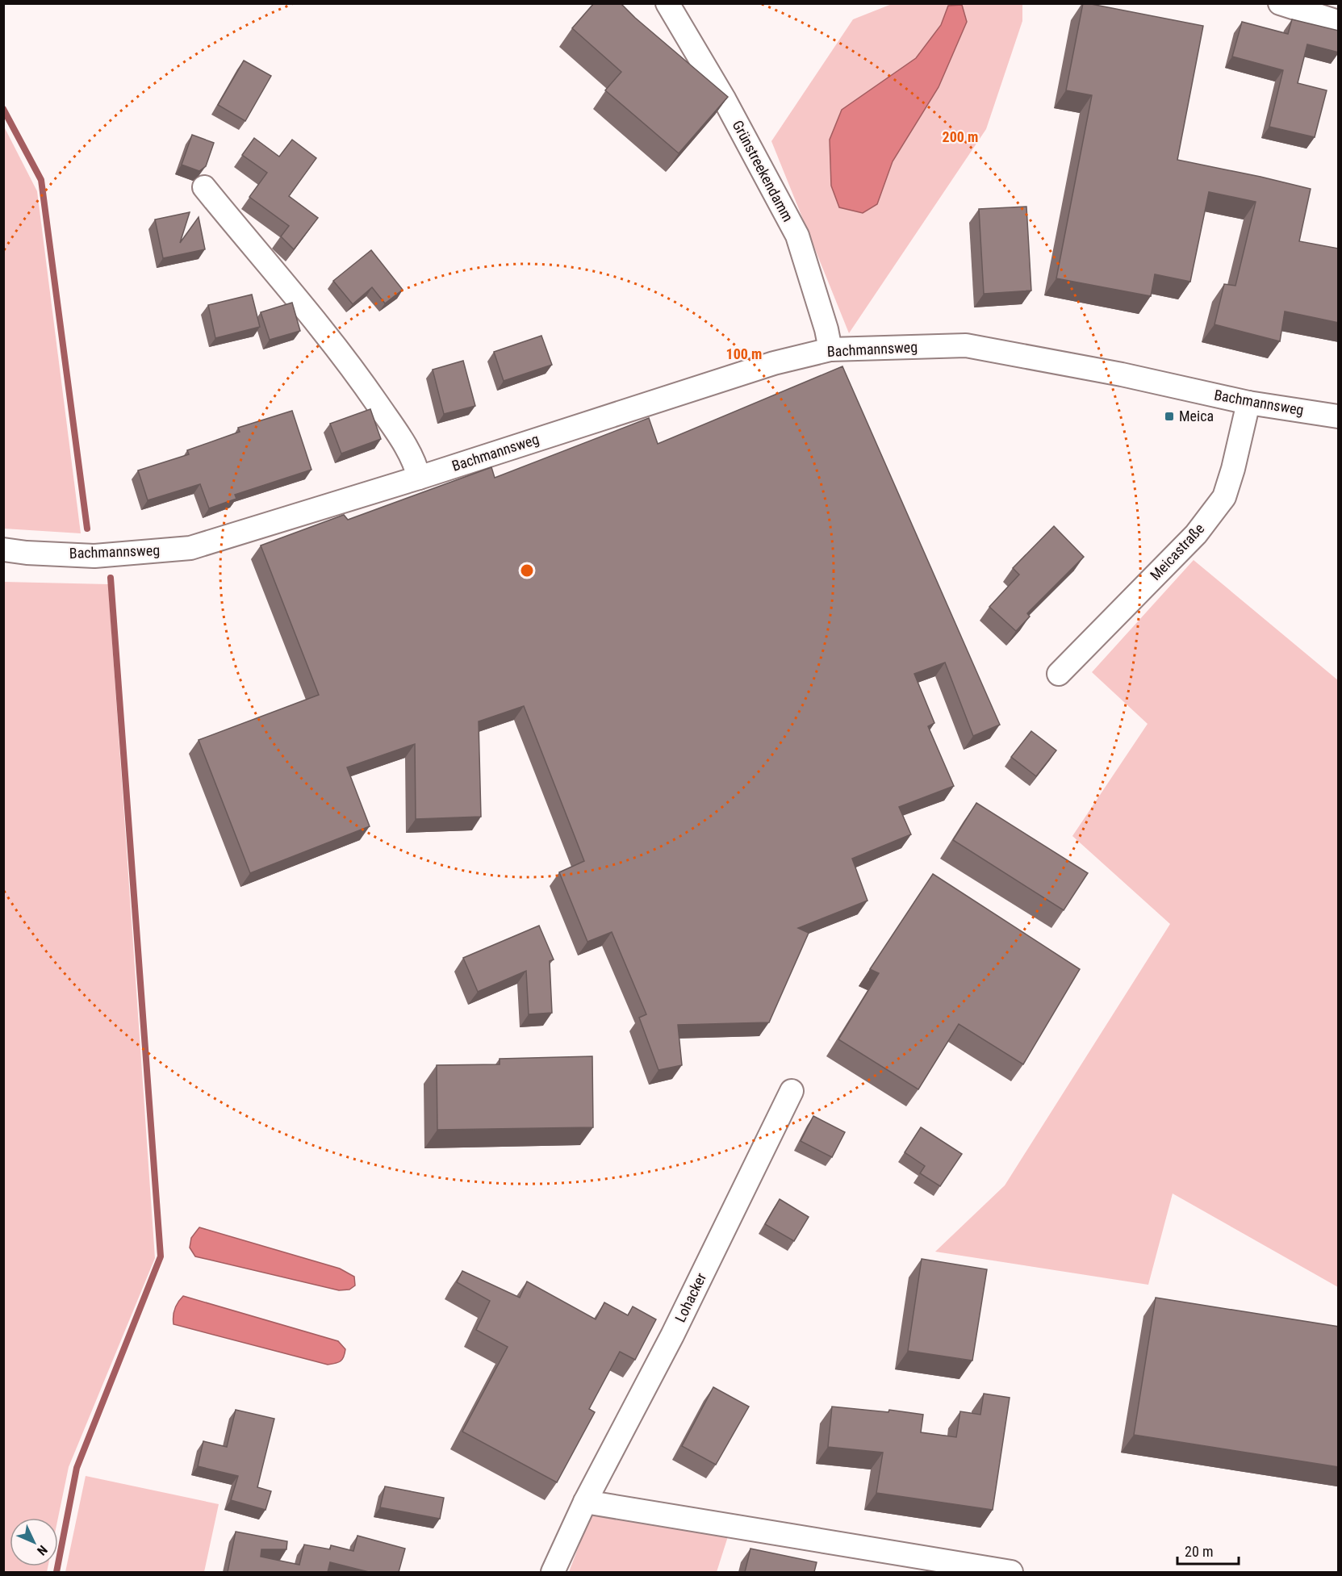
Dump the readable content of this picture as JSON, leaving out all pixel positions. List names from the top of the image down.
{
  "streets": {
    "street": [
      "Grünstreekendamm",
      "Bachmannsweg",
      "Meicastraße",
      "Lohacker"
    ]
  },
  "crossings": [
    ["Grünstreekendamm", "Bachmannsweg"],
    ["Bachmannsweg", "Meicastraße"]
  ],
  "places": {
    "transit": ["Meica"]
  },
  "scale_bar": "20 m",
  "north": "bottom right",
  "rings": ["200 m", "100 m"]
}
